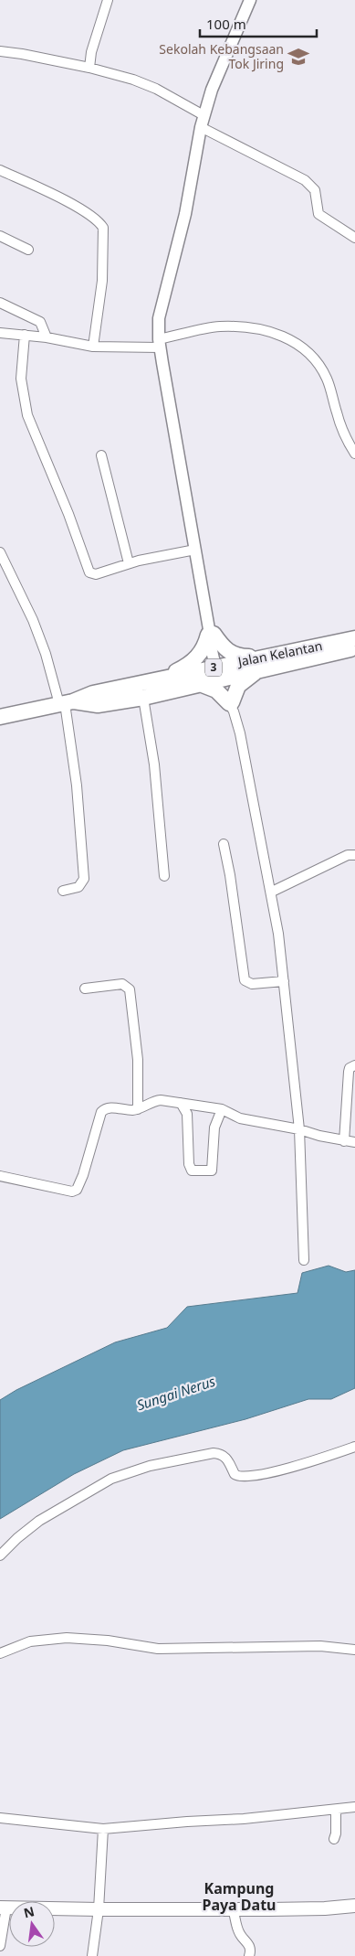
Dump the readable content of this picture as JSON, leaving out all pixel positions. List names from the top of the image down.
{
  "streets": {
    "highway": ["Jalan Kelantan", "3"]
  },
  "districts": ["Kampung Paya Datu"],
  "water": ["Sungai Nerus"],
  "places": {
    "school or university": ["Sekolah Kebangsaan Tok Jiring"]
  },
  "scale_bar": "100 m",
  "north": "top"
}
